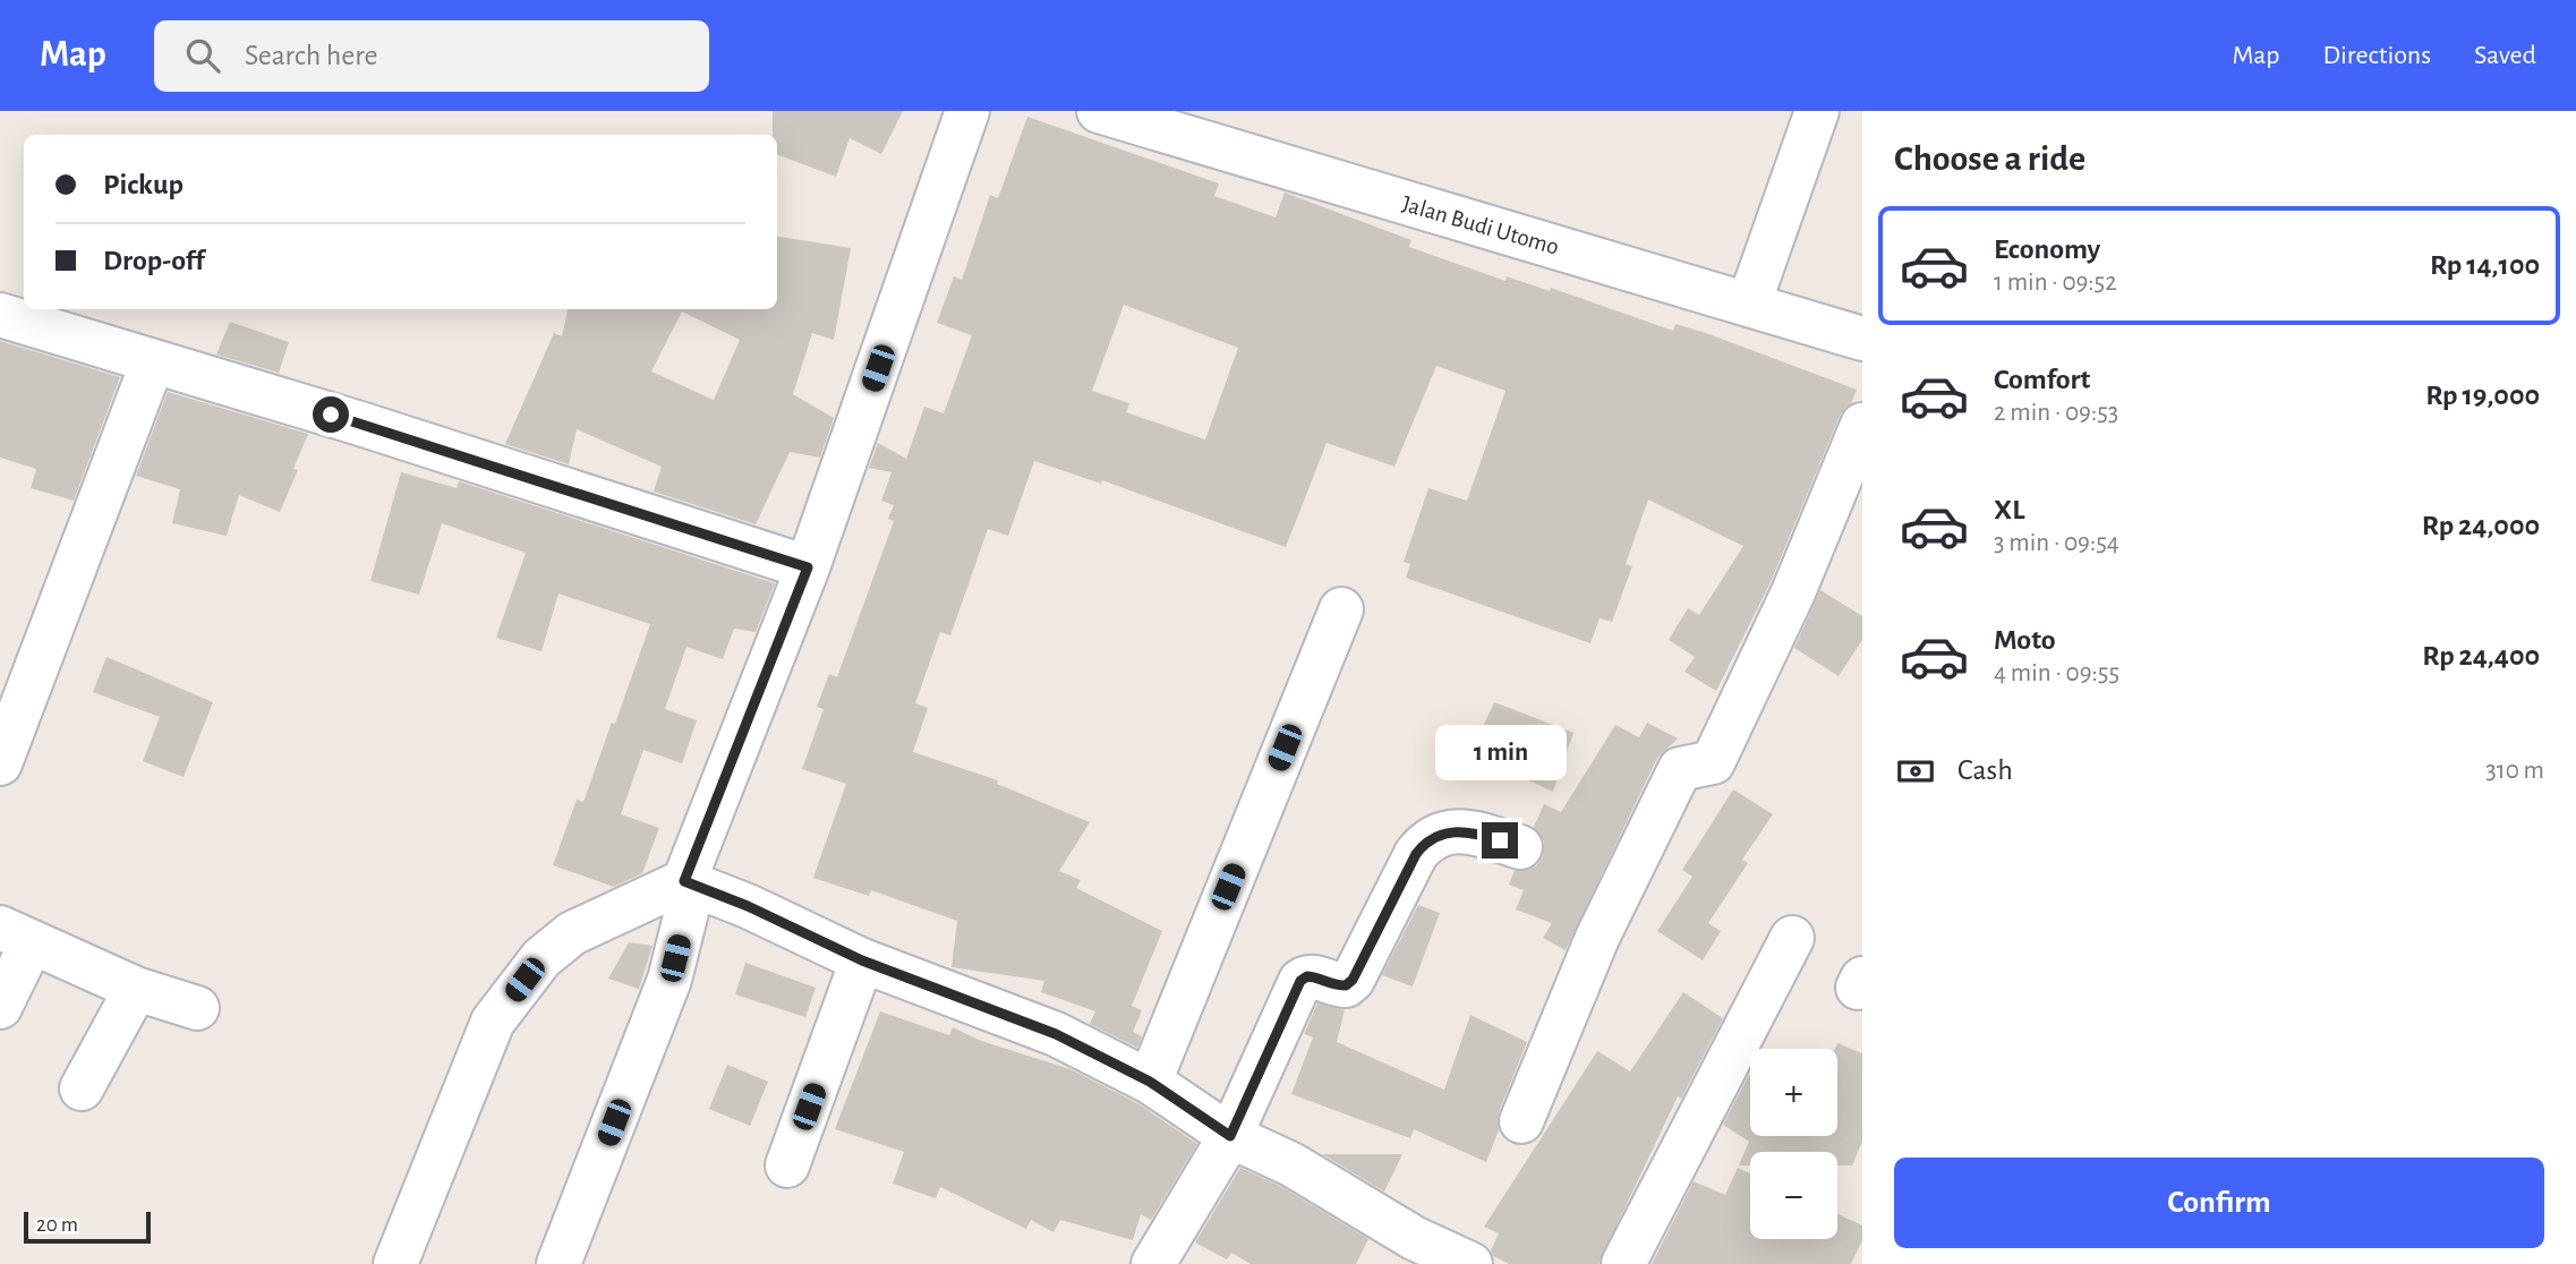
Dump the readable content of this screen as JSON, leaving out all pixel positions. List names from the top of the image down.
{
  "streets": {
    "street": ["Jalan Budi Utomo"]
  },
  "scale_bar": "20 m",
  "page": {
    "header": "Map",
    "search": "Search here",
    "nav": ["Map", "Directions", "Saved"],
    "heading": "Choose a ride",
    "banner": ["Pickup", "Drop-off"],
    "list": [
      {
        "name": "Economy",
        "note": "1 min · 09:52",
        "value": "Rp 14,100"
      },
      {
        "name": "Comfort",
        "note": "2 min · 09:53",
        "value": "Rp 19,000"
      },
      {
        "name": "XL",
        "note": "3 min · 09:54",
        "value": "Rp 24,000"
      },
      {
        "name": "Moto",
        "note": "4 min · 09:55",
        "value": "Rp 24,400"
      }
    ],
    "bubble": "1 min",
    "pay": ["Cash", "310 m"],
    "map_buttons": ["+", "−"],
    "buttons": "Confirm",
    "scale": "20 m"
  }
}
